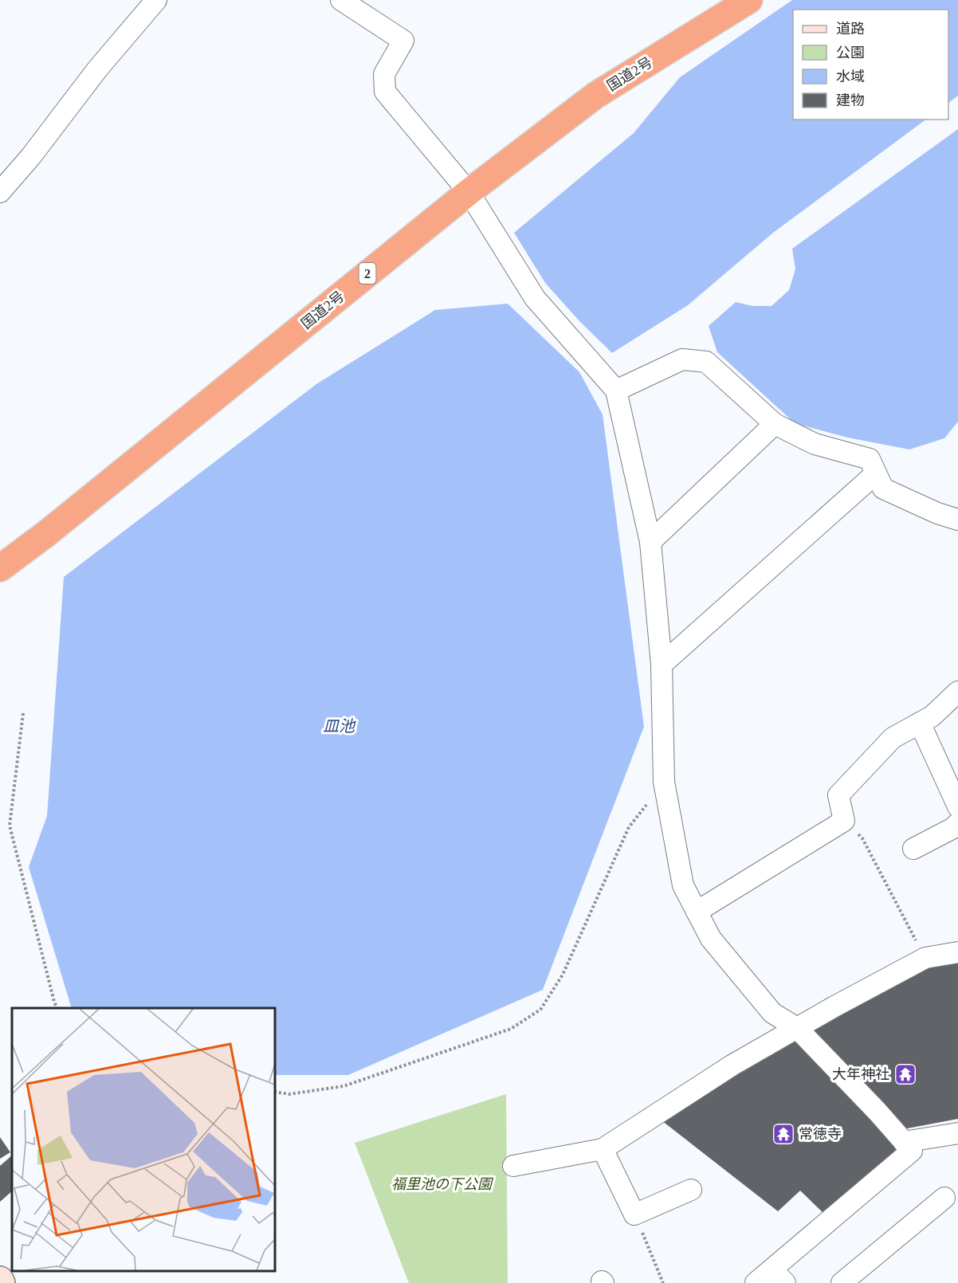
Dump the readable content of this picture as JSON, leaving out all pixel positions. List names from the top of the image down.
{
  "streets": {
    "highway": ["国道2号", "2"]
  },
  "water": ["皿池"],
  "parks": ["福里池の下公園"],
  "places": {
    "temple": ["大年神社", "常徳寺"]
  },
  "legend": [
    "道路",
    "公園",
    "水域",
    "建物"
  ]
}
